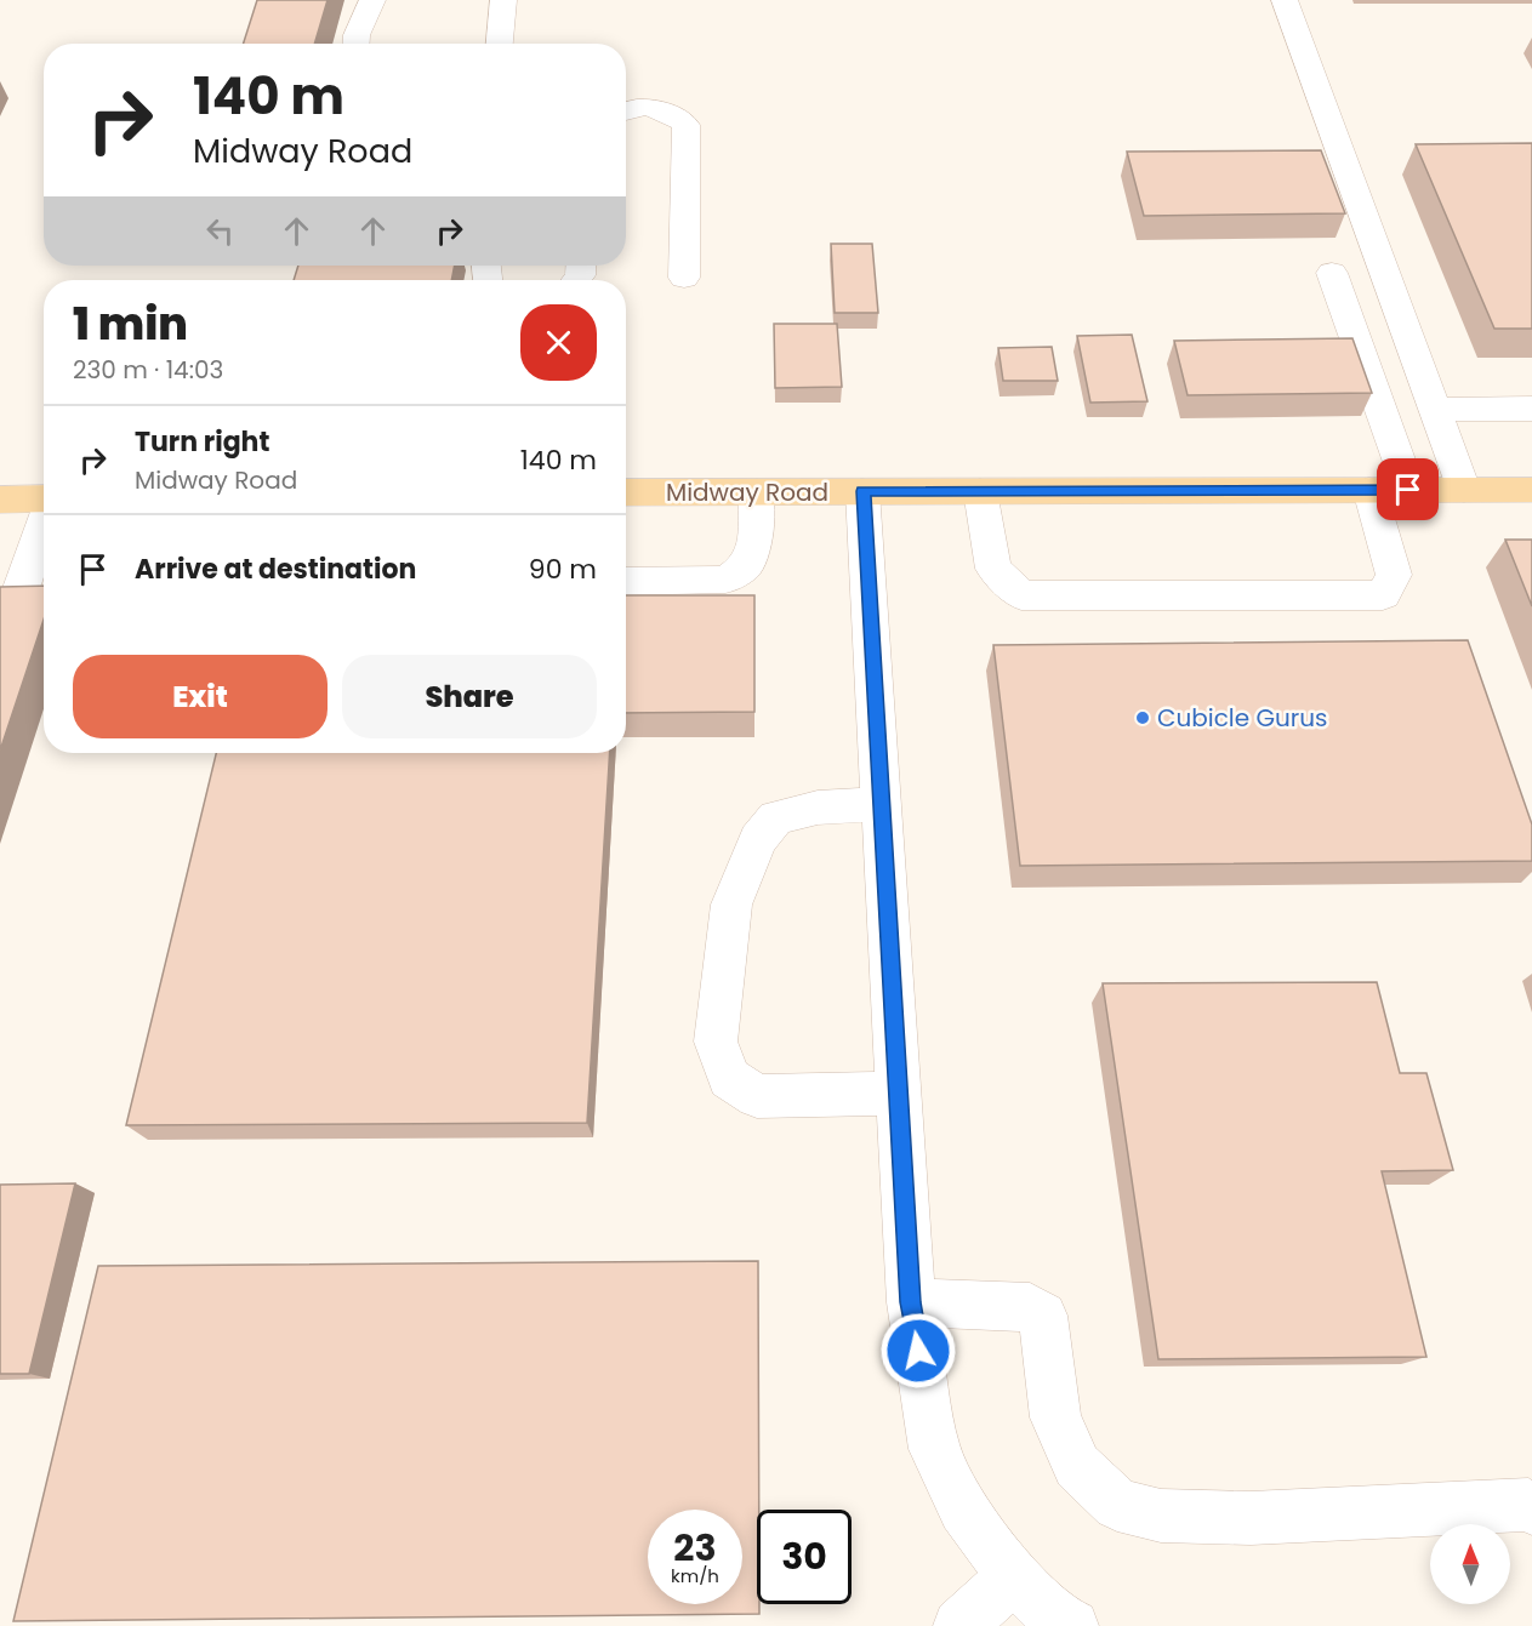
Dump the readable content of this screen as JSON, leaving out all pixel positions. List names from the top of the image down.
{
  "streets": {
    "main road": ["Midway Road"]
  },
  "places": ["Cubicle Gurus"],
  "north": "top",
  "page": {
    "turn": ["140 m", "Midway Road"],
    "heading": ["1 min", "230 m · 14:03"],
    "list": [
      {
        "name": "Turn right",
        "note": "Midway Road",
        "value": "140 m"
      },
      {
        "name": "Arrive at destination",
        "value": "90 m"
      }
    ],
    "buttons": ["Exit", "Share"],
    "speed": "23 km/h",
    "limit": "30"
  }
}
